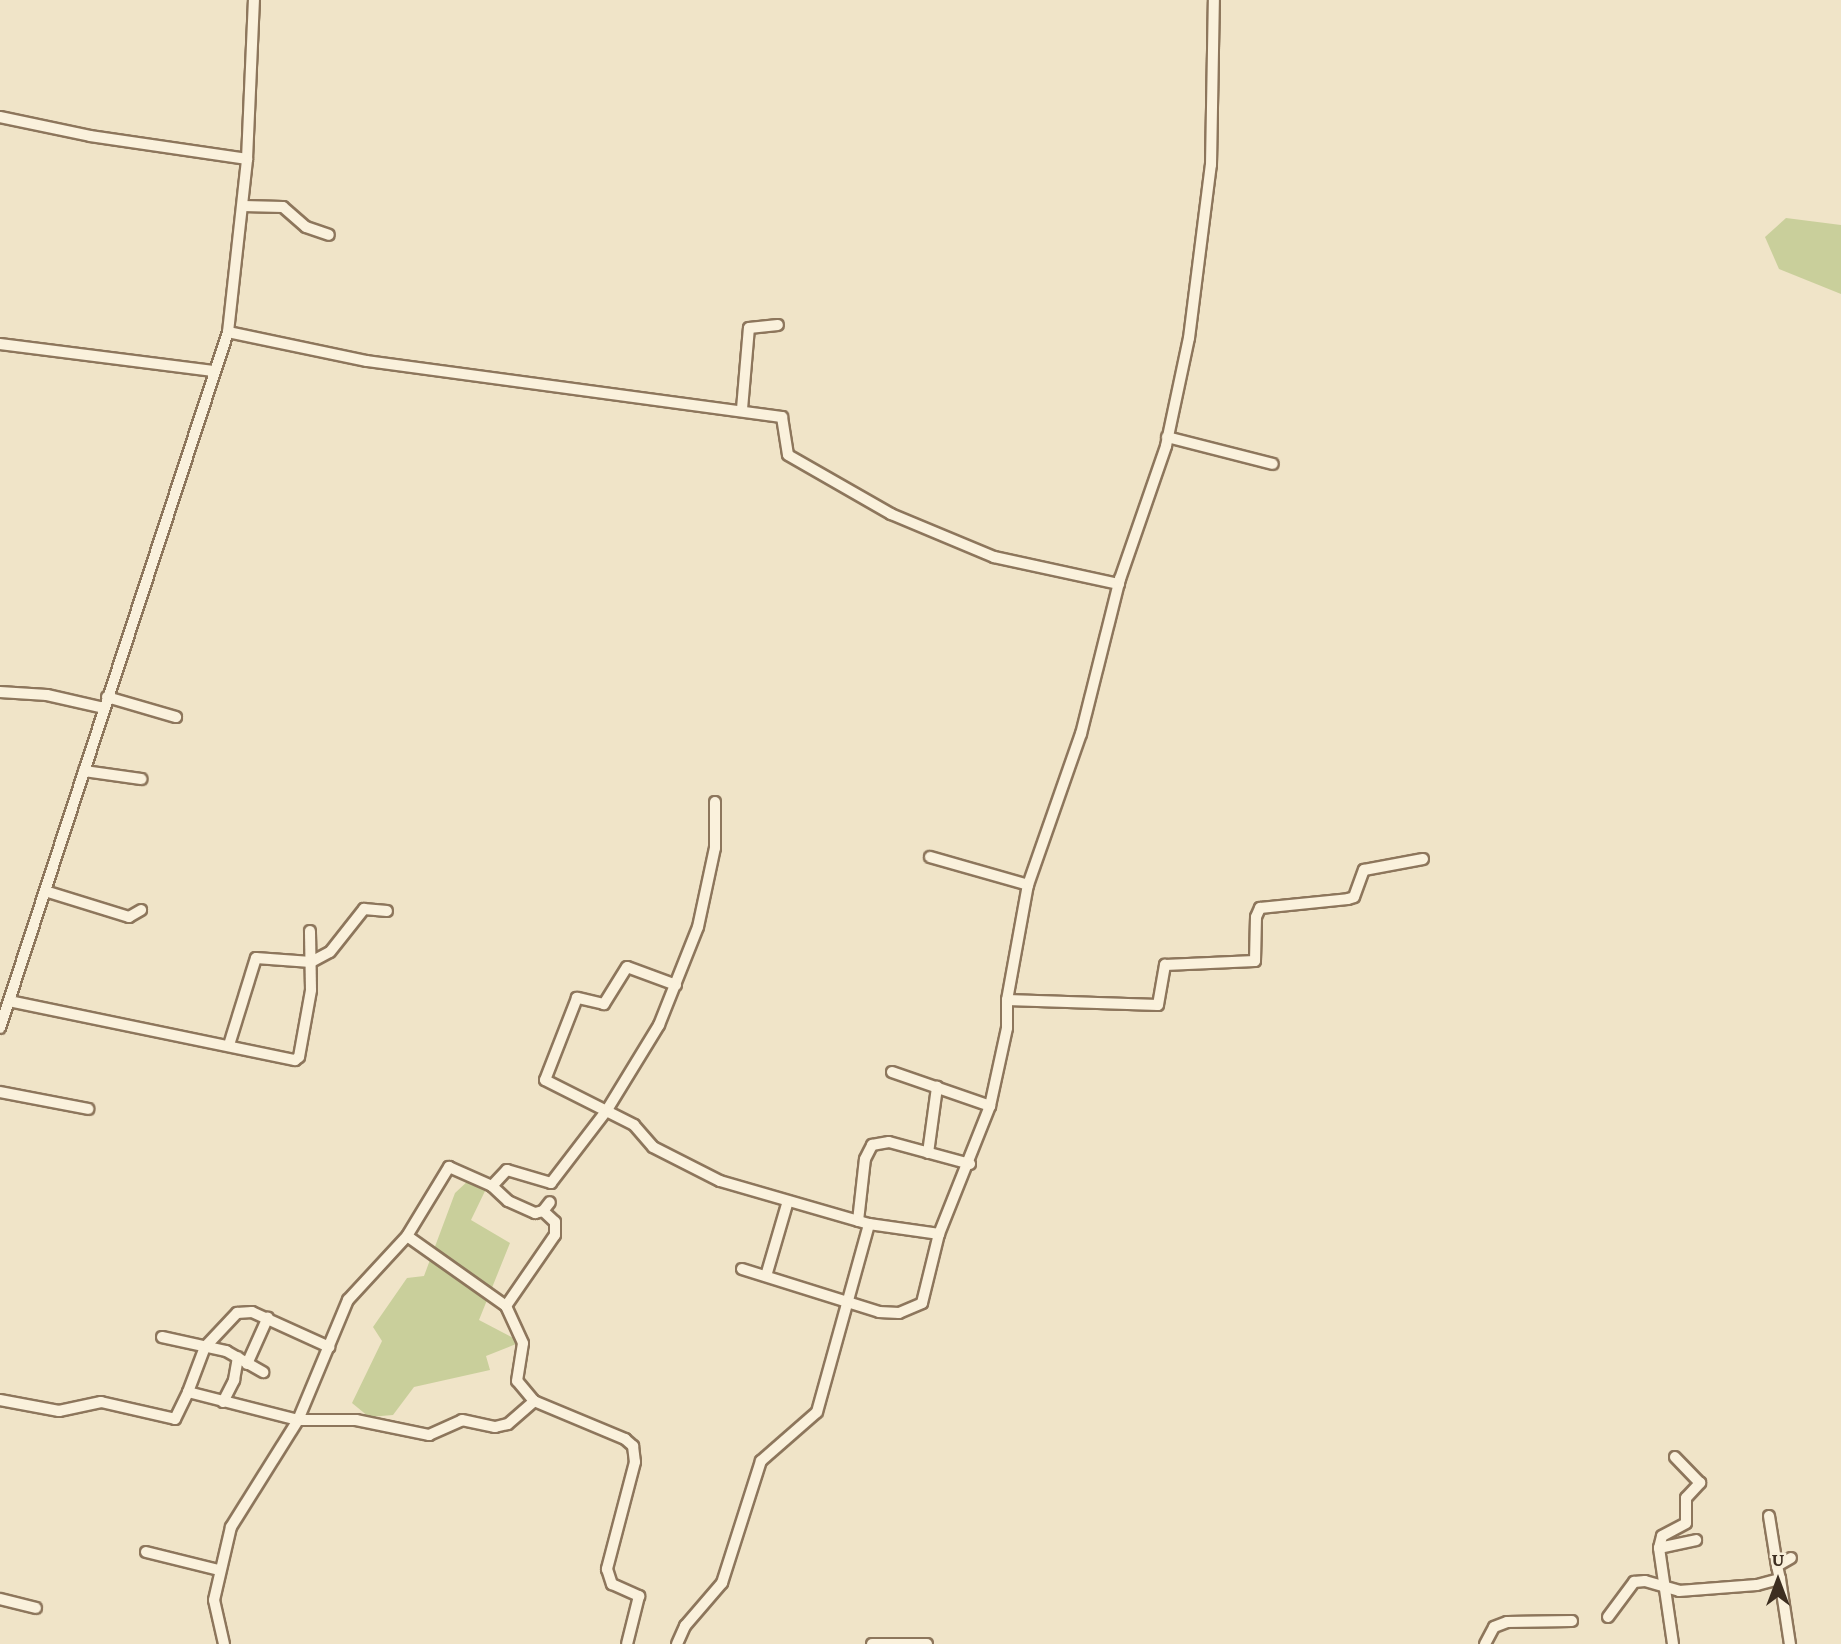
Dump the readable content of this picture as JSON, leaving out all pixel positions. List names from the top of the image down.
{
  "north": "top"
}
